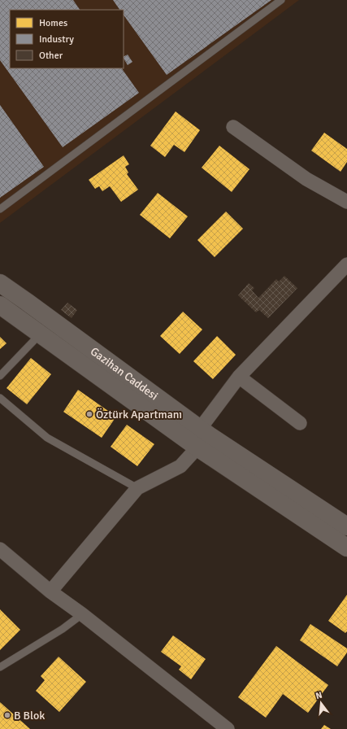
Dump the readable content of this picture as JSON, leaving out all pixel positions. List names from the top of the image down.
{
  "streets": {
    "main road": ["Gazihan Caddesi"]
  },
  "places": ["Öztürk Apartmanı", "B Blok"],
  "legend": ["Homes", "Industry", "Other"],
  "north": "top"
}
